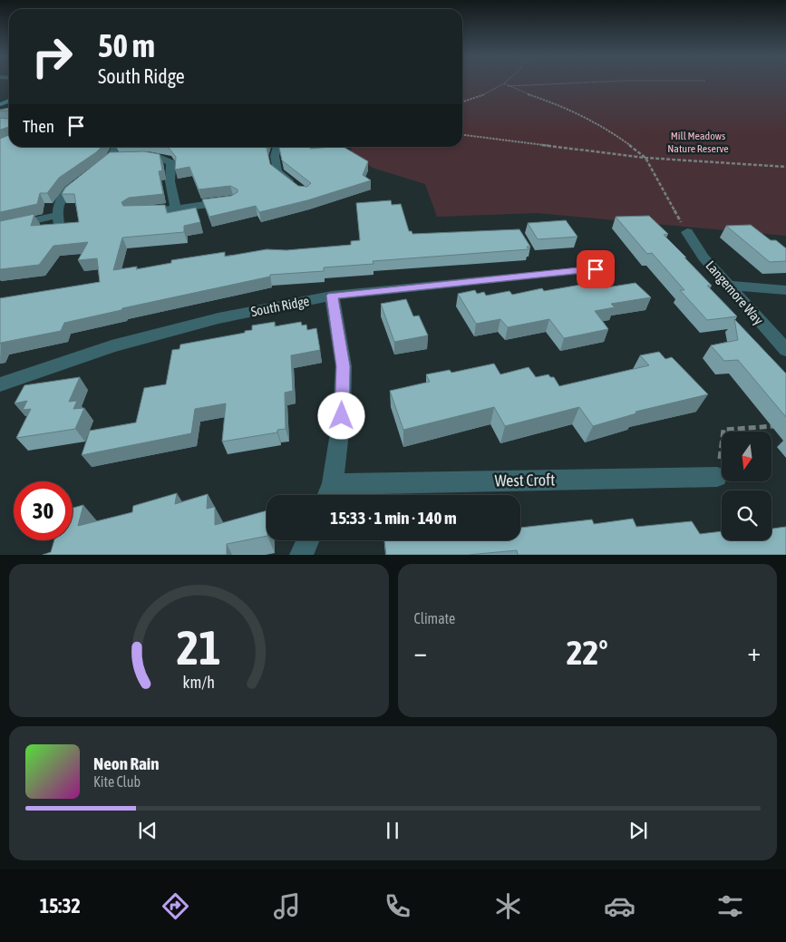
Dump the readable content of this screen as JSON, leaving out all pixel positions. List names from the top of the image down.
{
  "streets": {
    "street": ["Langemore Way", "South Ridge", "West Croft"]
  },
  "parks": ["Mill Meadows Nature Reserve"],
  "north": "bottom",
  "page": {
    "turn": ["50 m", "South Ridge"],
    "then": "Then",
    "limit": "30",
    "trip": "15:33 · 1 min · 140 m",
    "tile": "Climate",
    "heat": ["−", "22°", "+"],
    "song": ["Neon Rain", "Kite Club"],
    "tabs": "15:32",
    "gauge": ["21", "km/h"]
  }
}
